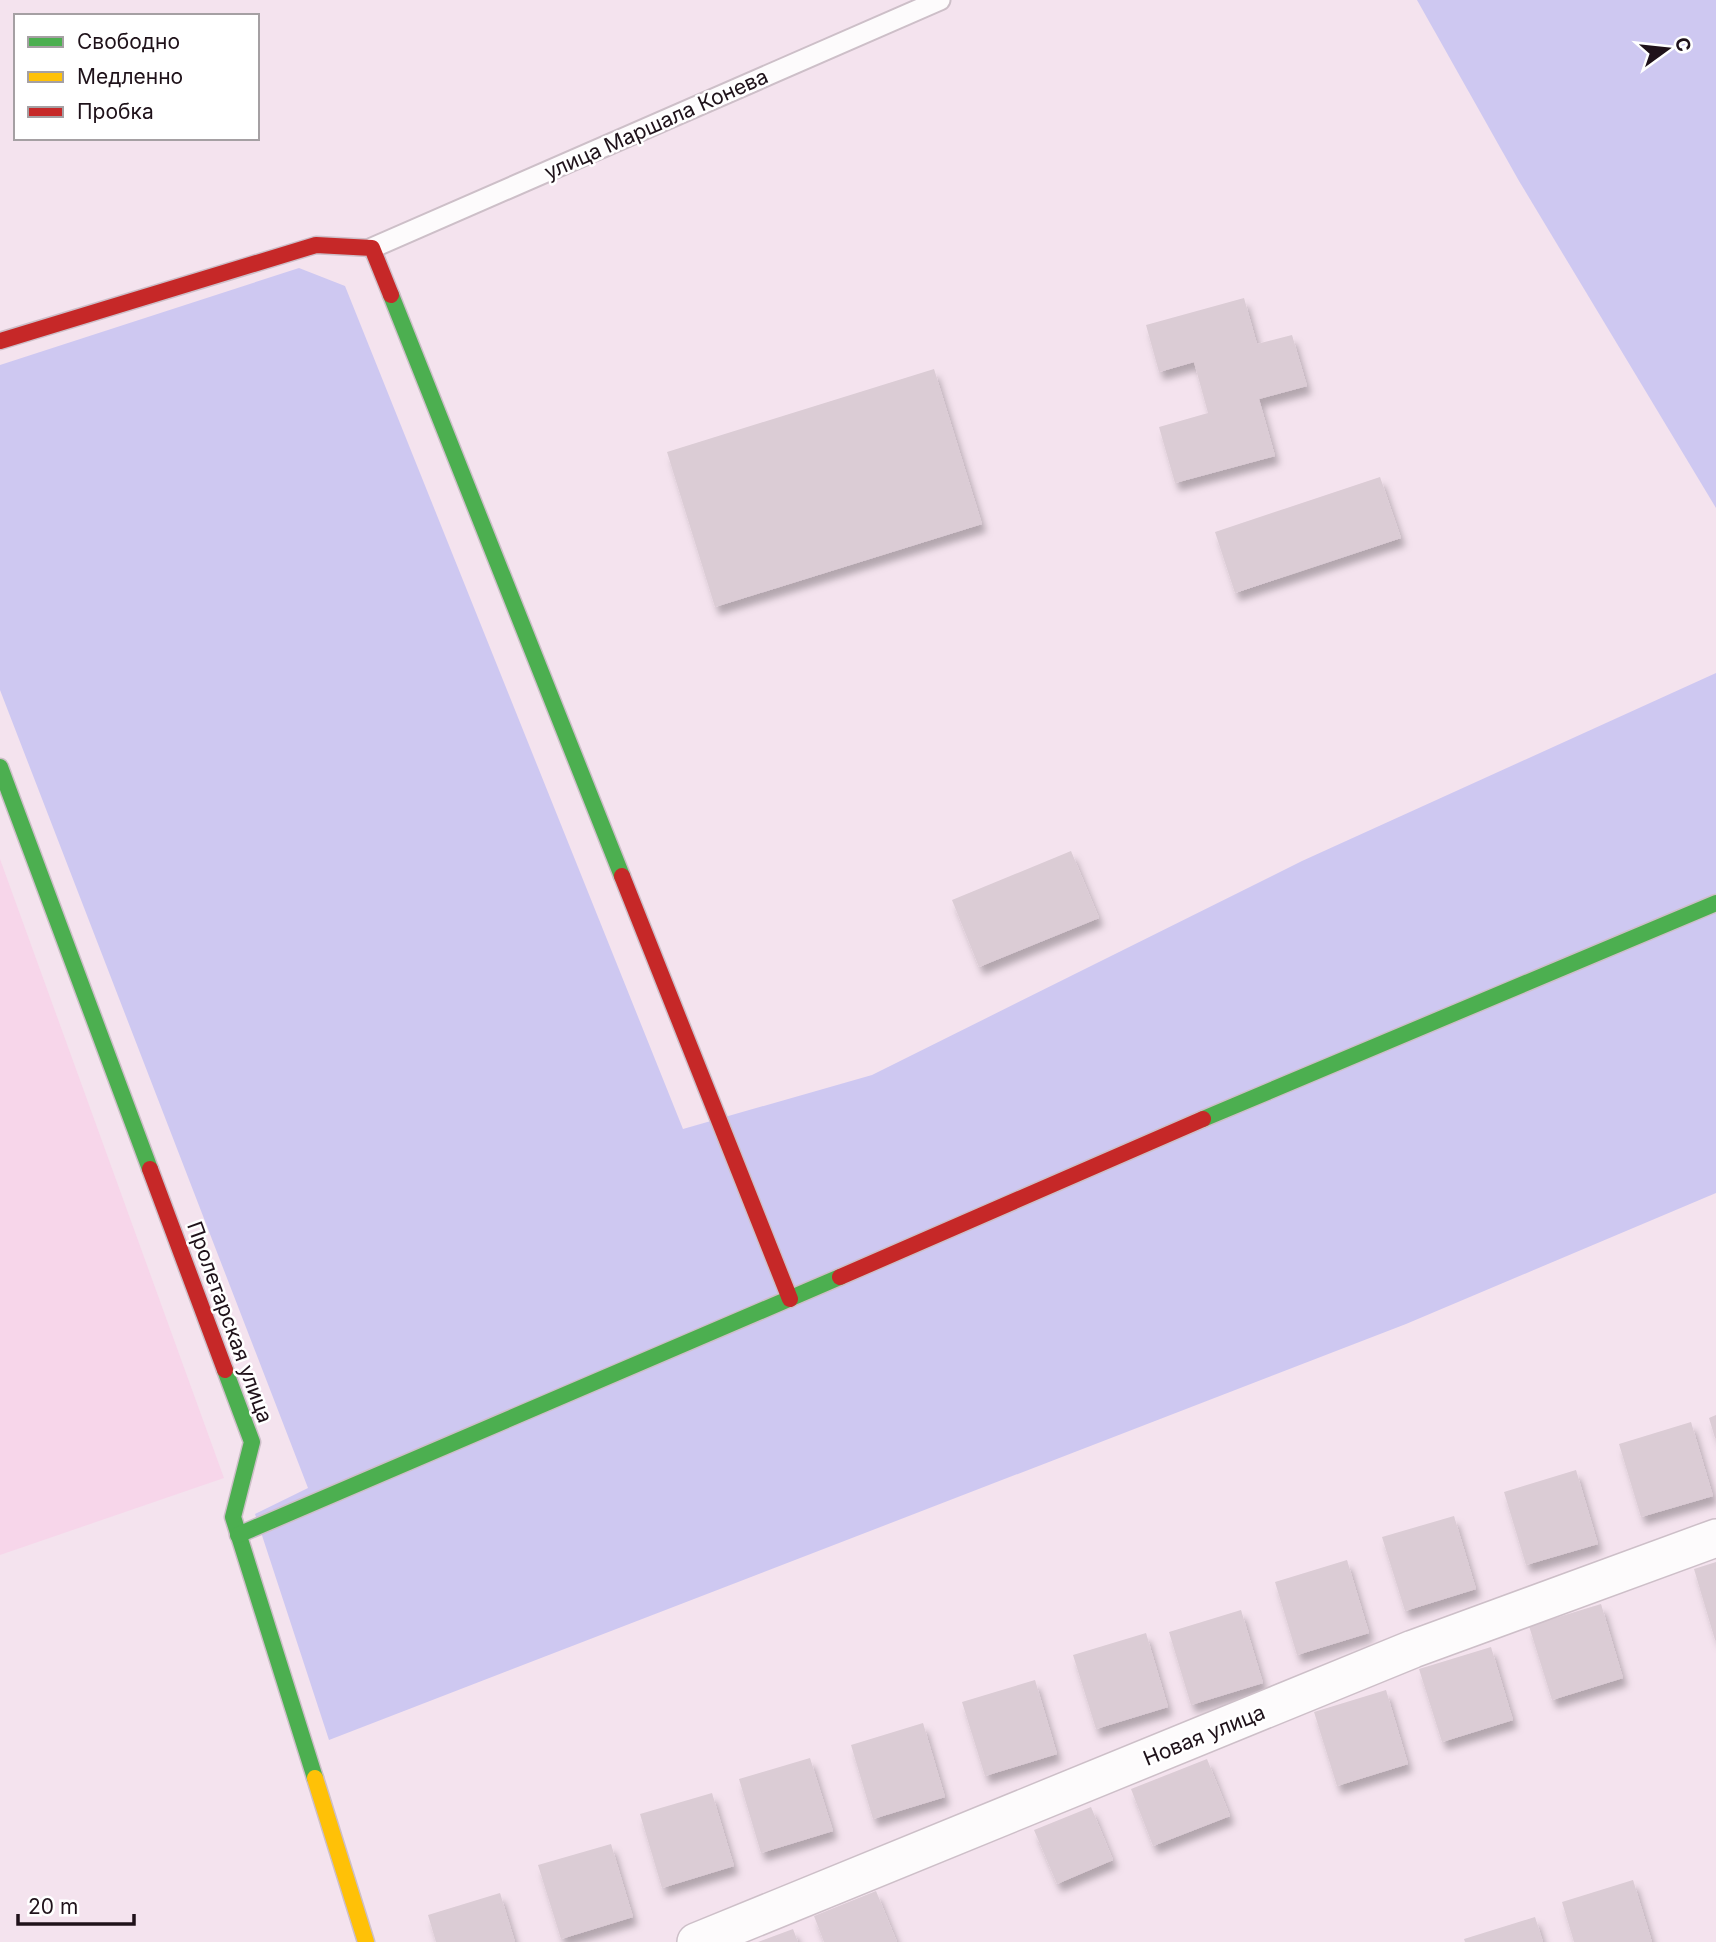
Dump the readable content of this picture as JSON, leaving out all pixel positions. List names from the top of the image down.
{
  "streets": {
    "street": ["Пролетарская улица", "Новая улица"],
    "lane": ["улица Маршала Конева"]
  },
  "legend": ["Свободно", "Медленно", "Пробка"],
  "scale_bar": "20 m",
  "north": "right"
}
